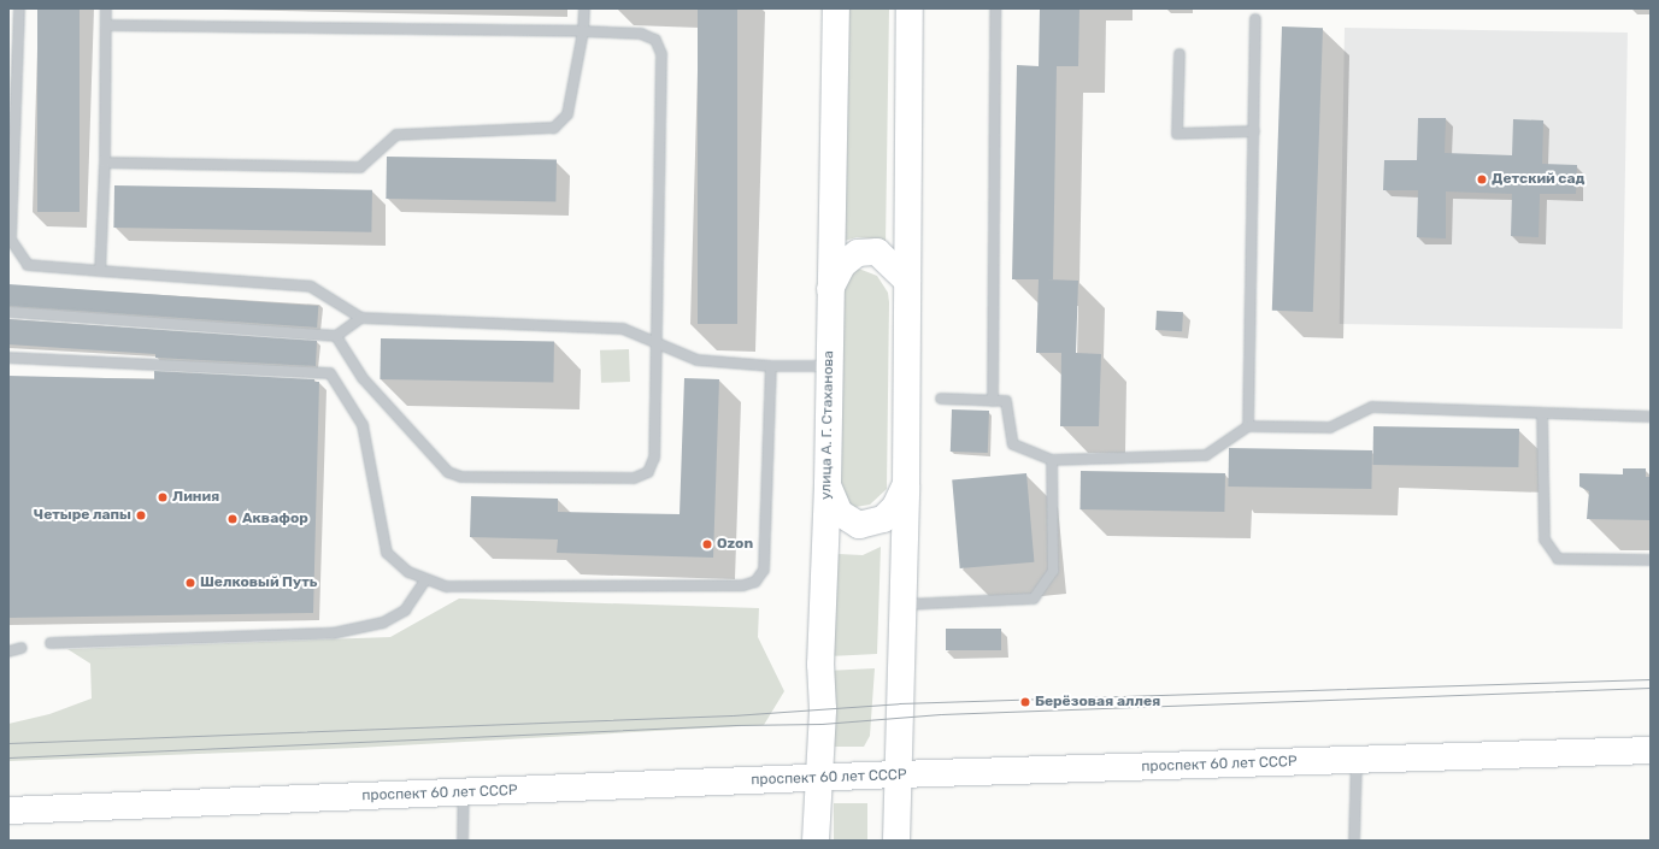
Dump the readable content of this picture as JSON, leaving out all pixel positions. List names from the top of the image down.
{
  "streets": {
    "main road": ["улица А. Г. Стаханова", "проспект 60 лет СССР"]
  },
  "crossings": [
    ["улица А. Г. Стаханова", "проспект 60 лет СССР"]
  ],
  "places": [
    "Детский сад",
    "Линия",
    "Четыре лапы",
    "Аквафор",
    "Ozon",
    "Шелковый Путь",
    "Берёзовая аллея"
  ]
}
